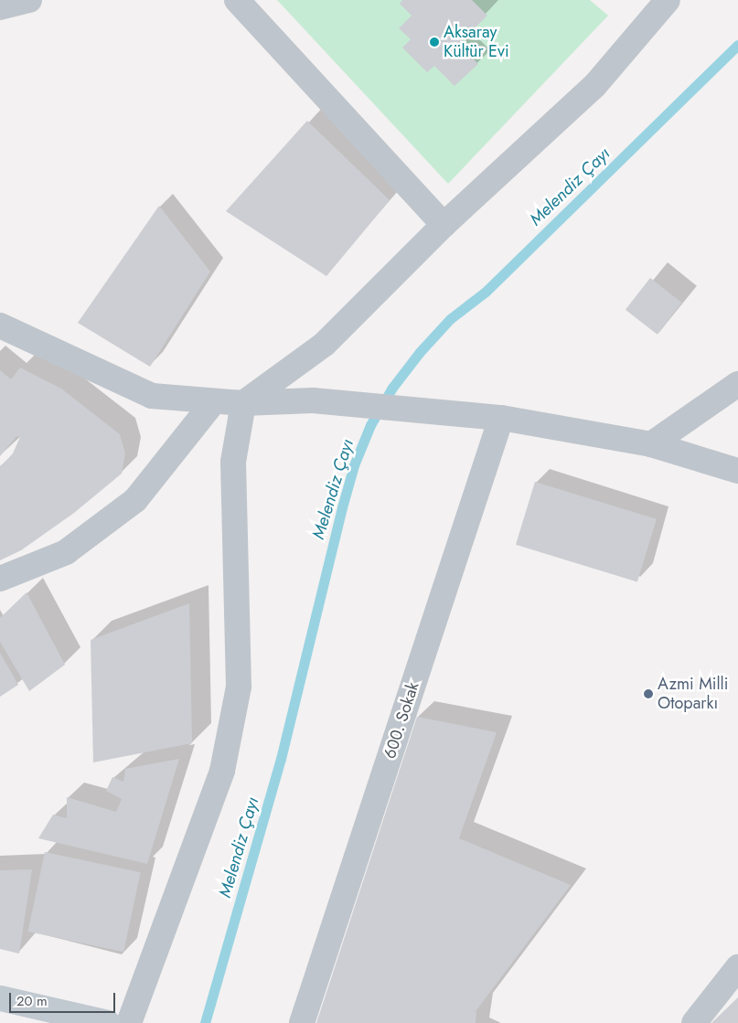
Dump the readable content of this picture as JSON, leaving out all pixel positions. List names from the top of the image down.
{
  "streets": {
    "street": ["600. Sokak"]
  },
  "water": ["Melendiz Çayı"],
  "places": ["Aksaray Kültür Evi", "Azmi Milli Otoparkı"],
  "scale_bar": "20 m"
}
